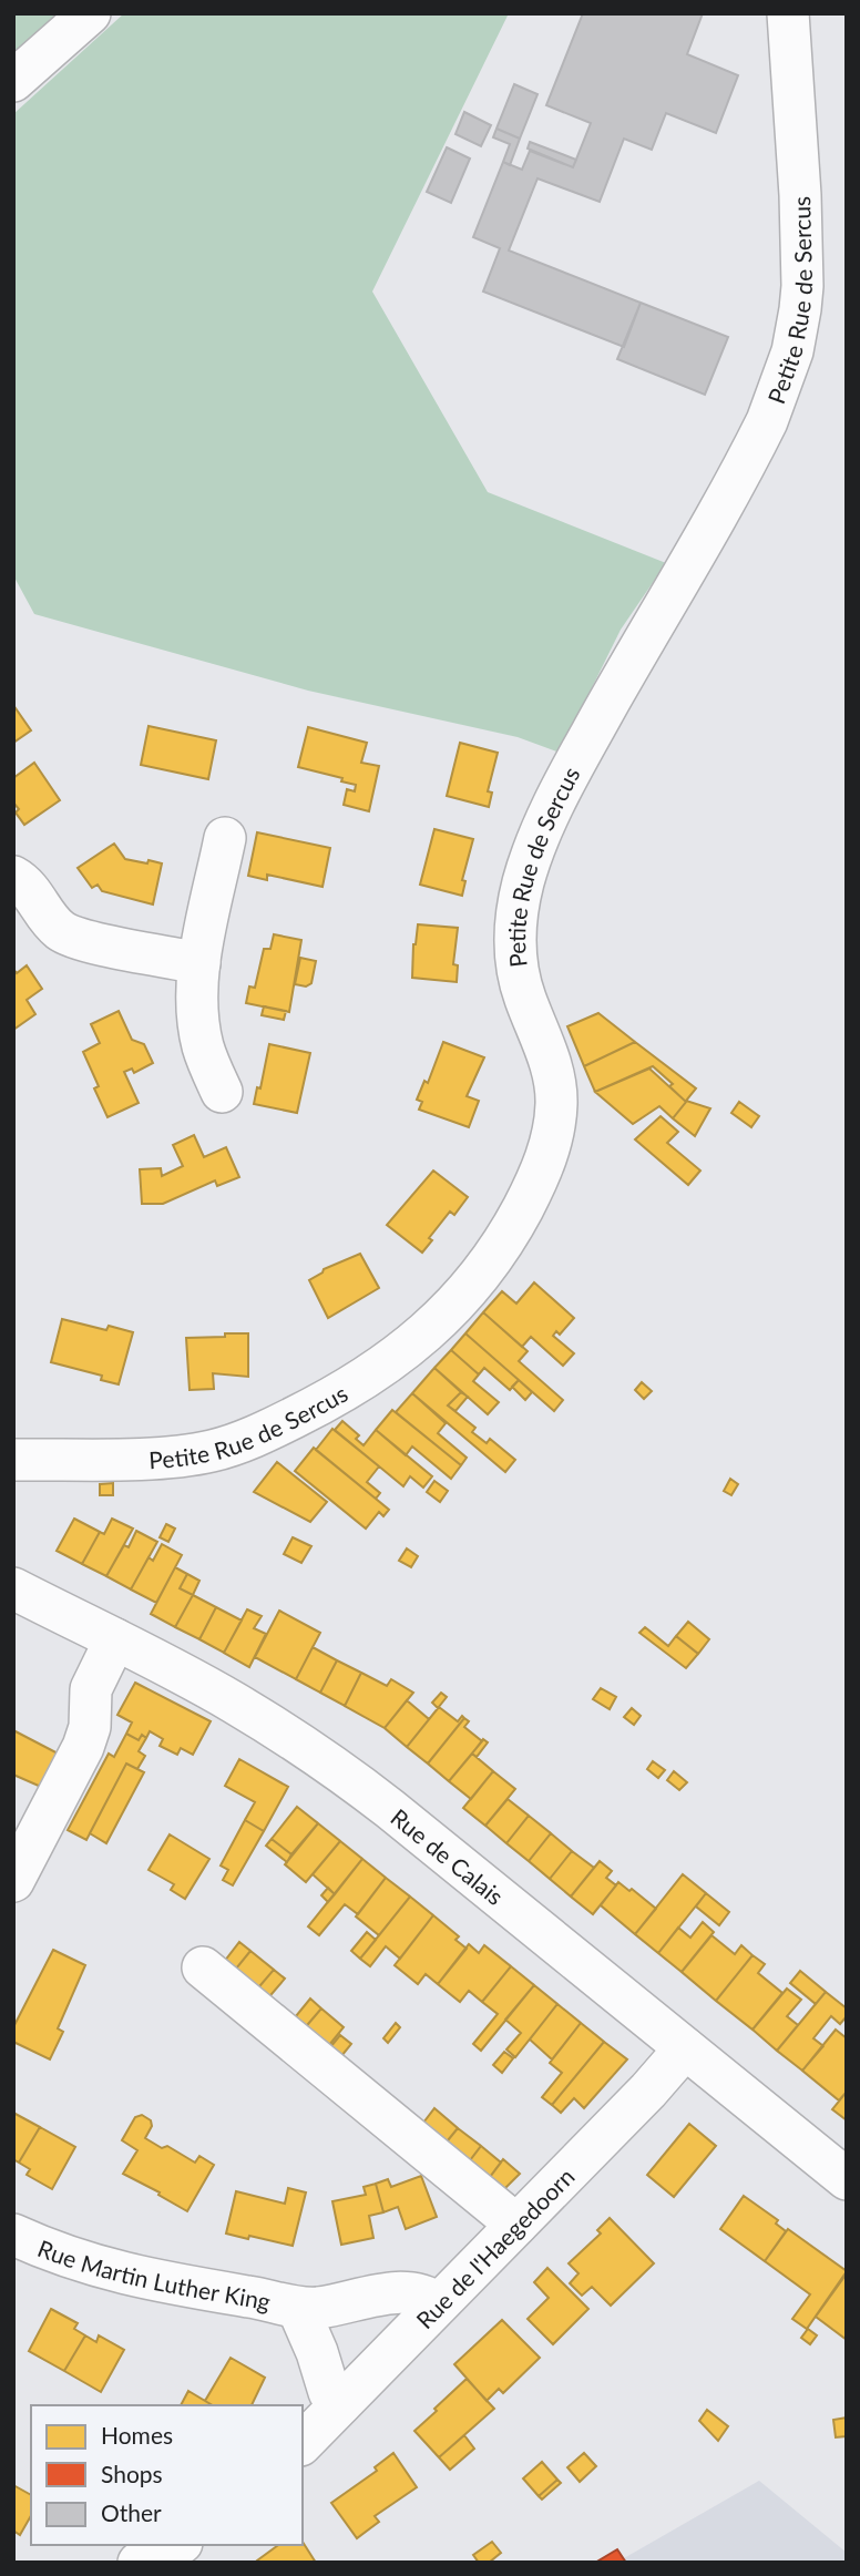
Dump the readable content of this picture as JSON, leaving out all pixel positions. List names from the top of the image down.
{
  "streets": {
    "street": [
      "Petite Rue de Sercus",
      "Rue de Calais",
      "Rue de l'Haegedoorn",
      "Rue Martin Luther King"
    ]
  },
  "crossings": [
    ["Rue de Calais", "Rue de l'Haegedoorn"],
    ["Rue de l'Haegedoorn", "Rue Martin Luther King"]
  ],
  "legend": ["Homes", "Shops", "Other"]
}
